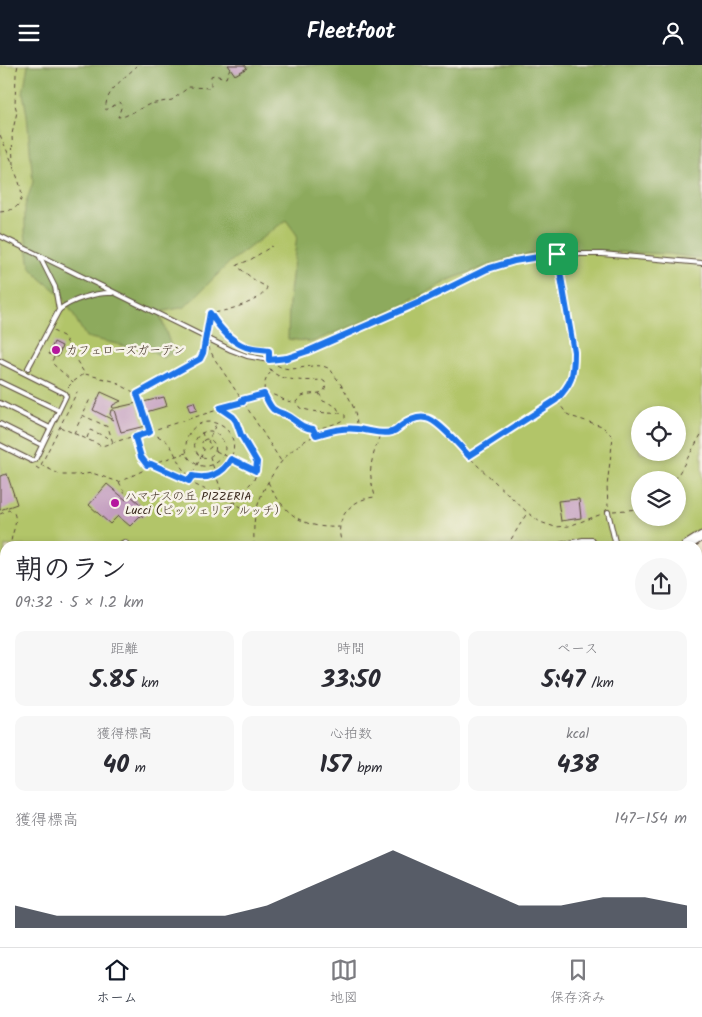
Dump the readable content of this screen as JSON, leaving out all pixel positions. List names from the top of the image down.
{
  "places": ["カフェローズガーデン", "ハマナスの丘 PIZZERIA Lucci (ピッツェリア ルッチ）"],
  "page": {
    "header": "Fleetfoot",
    "heading": ["朝のラン", "09:32 · 5 × 1.2 km"],
    "stats": [
      ["距離", "5.85 km"],
      ["時間", "33:50"],
      ["ペース", "5:47 /km"],
      ["獲得標高", "40 m"],
      ["心拍数", "157 bpm"],
      ["kcal", "438"]
    ],
    "chart": ["獲得標高", "147–154 m"],
    "tabs": ["ホーム", "地図", "保存済み"]
  }
}
